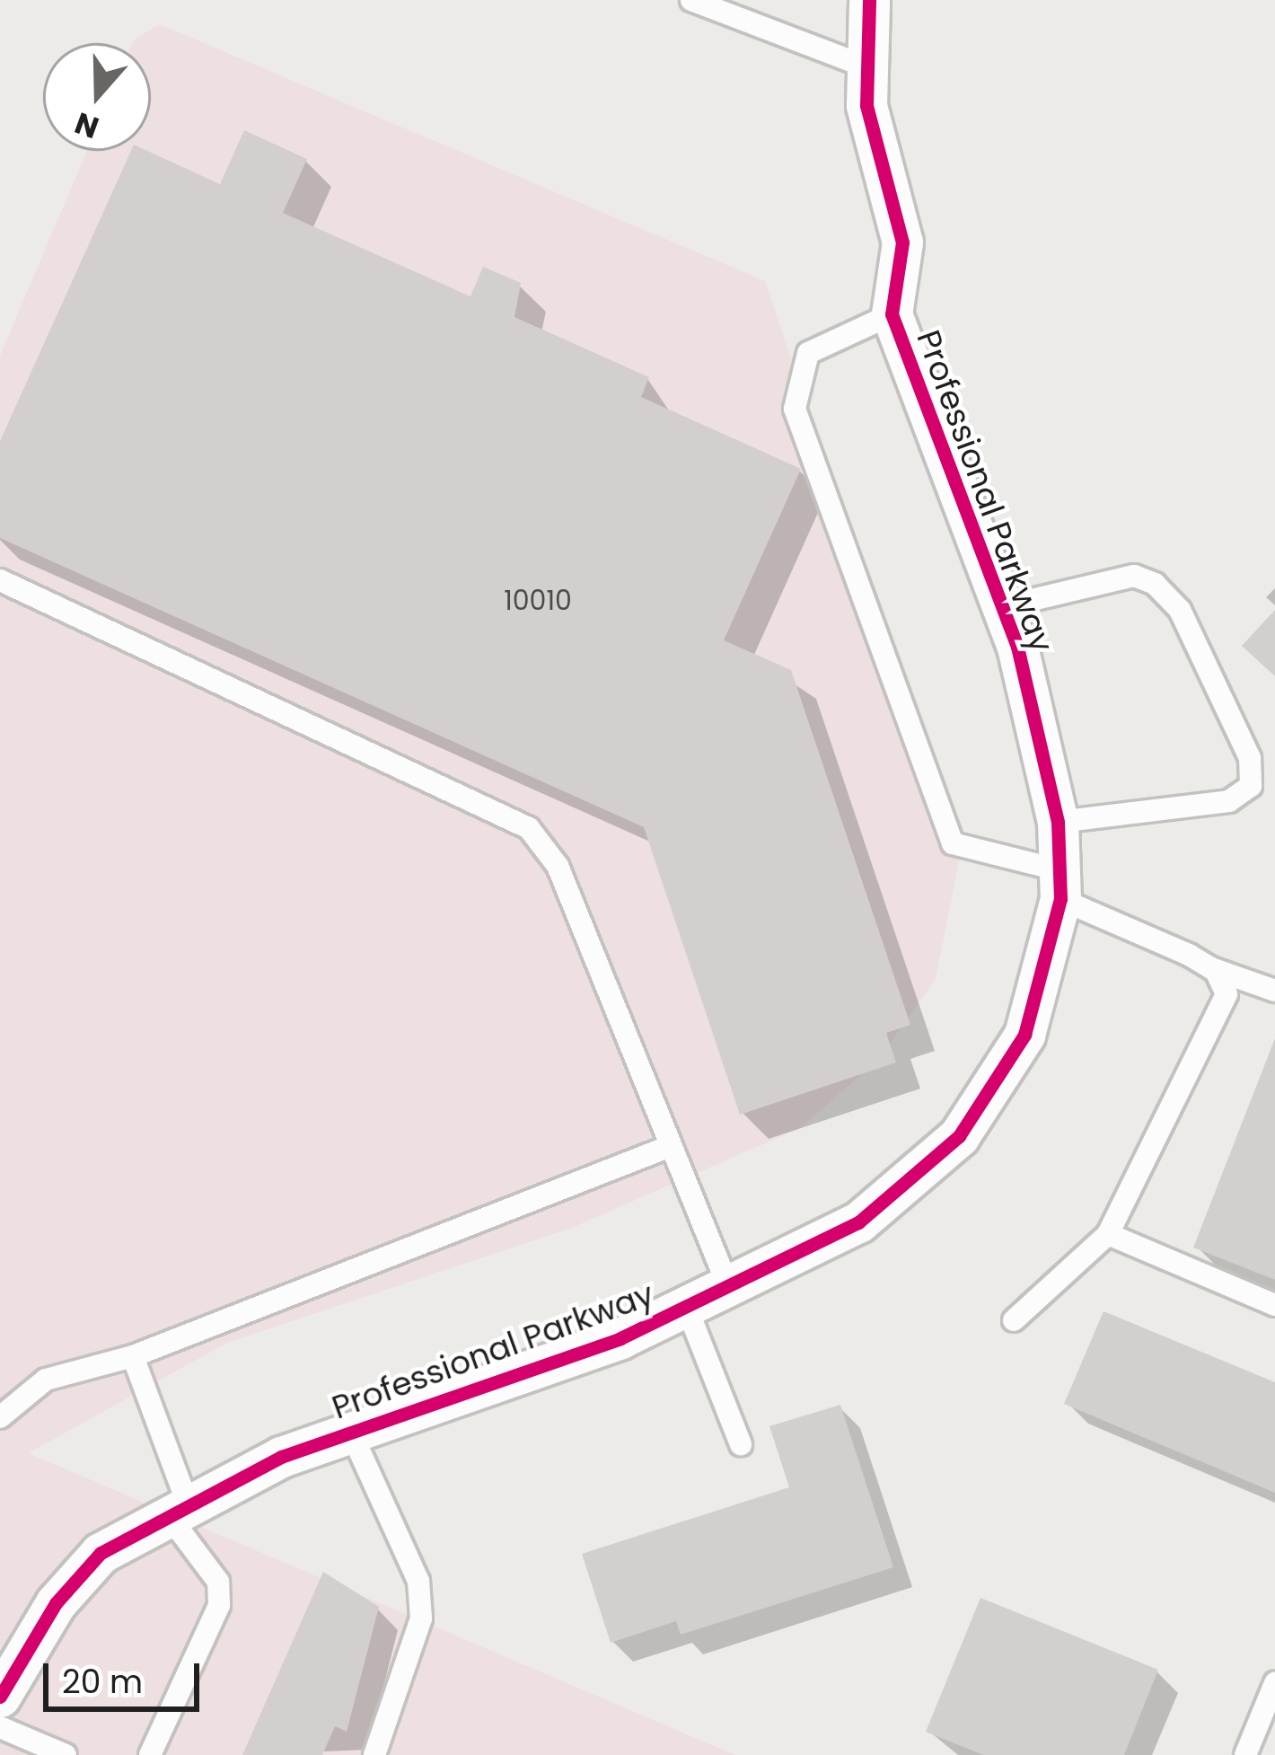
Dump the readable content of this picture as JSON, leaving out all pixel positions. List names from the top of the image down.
{
  "streets": {
    "street": ["Professional Parkway"]
  },
  "house_numbers": ["10010"],
  "scale_bar": "20 m",
  "north": "bottom"
}
